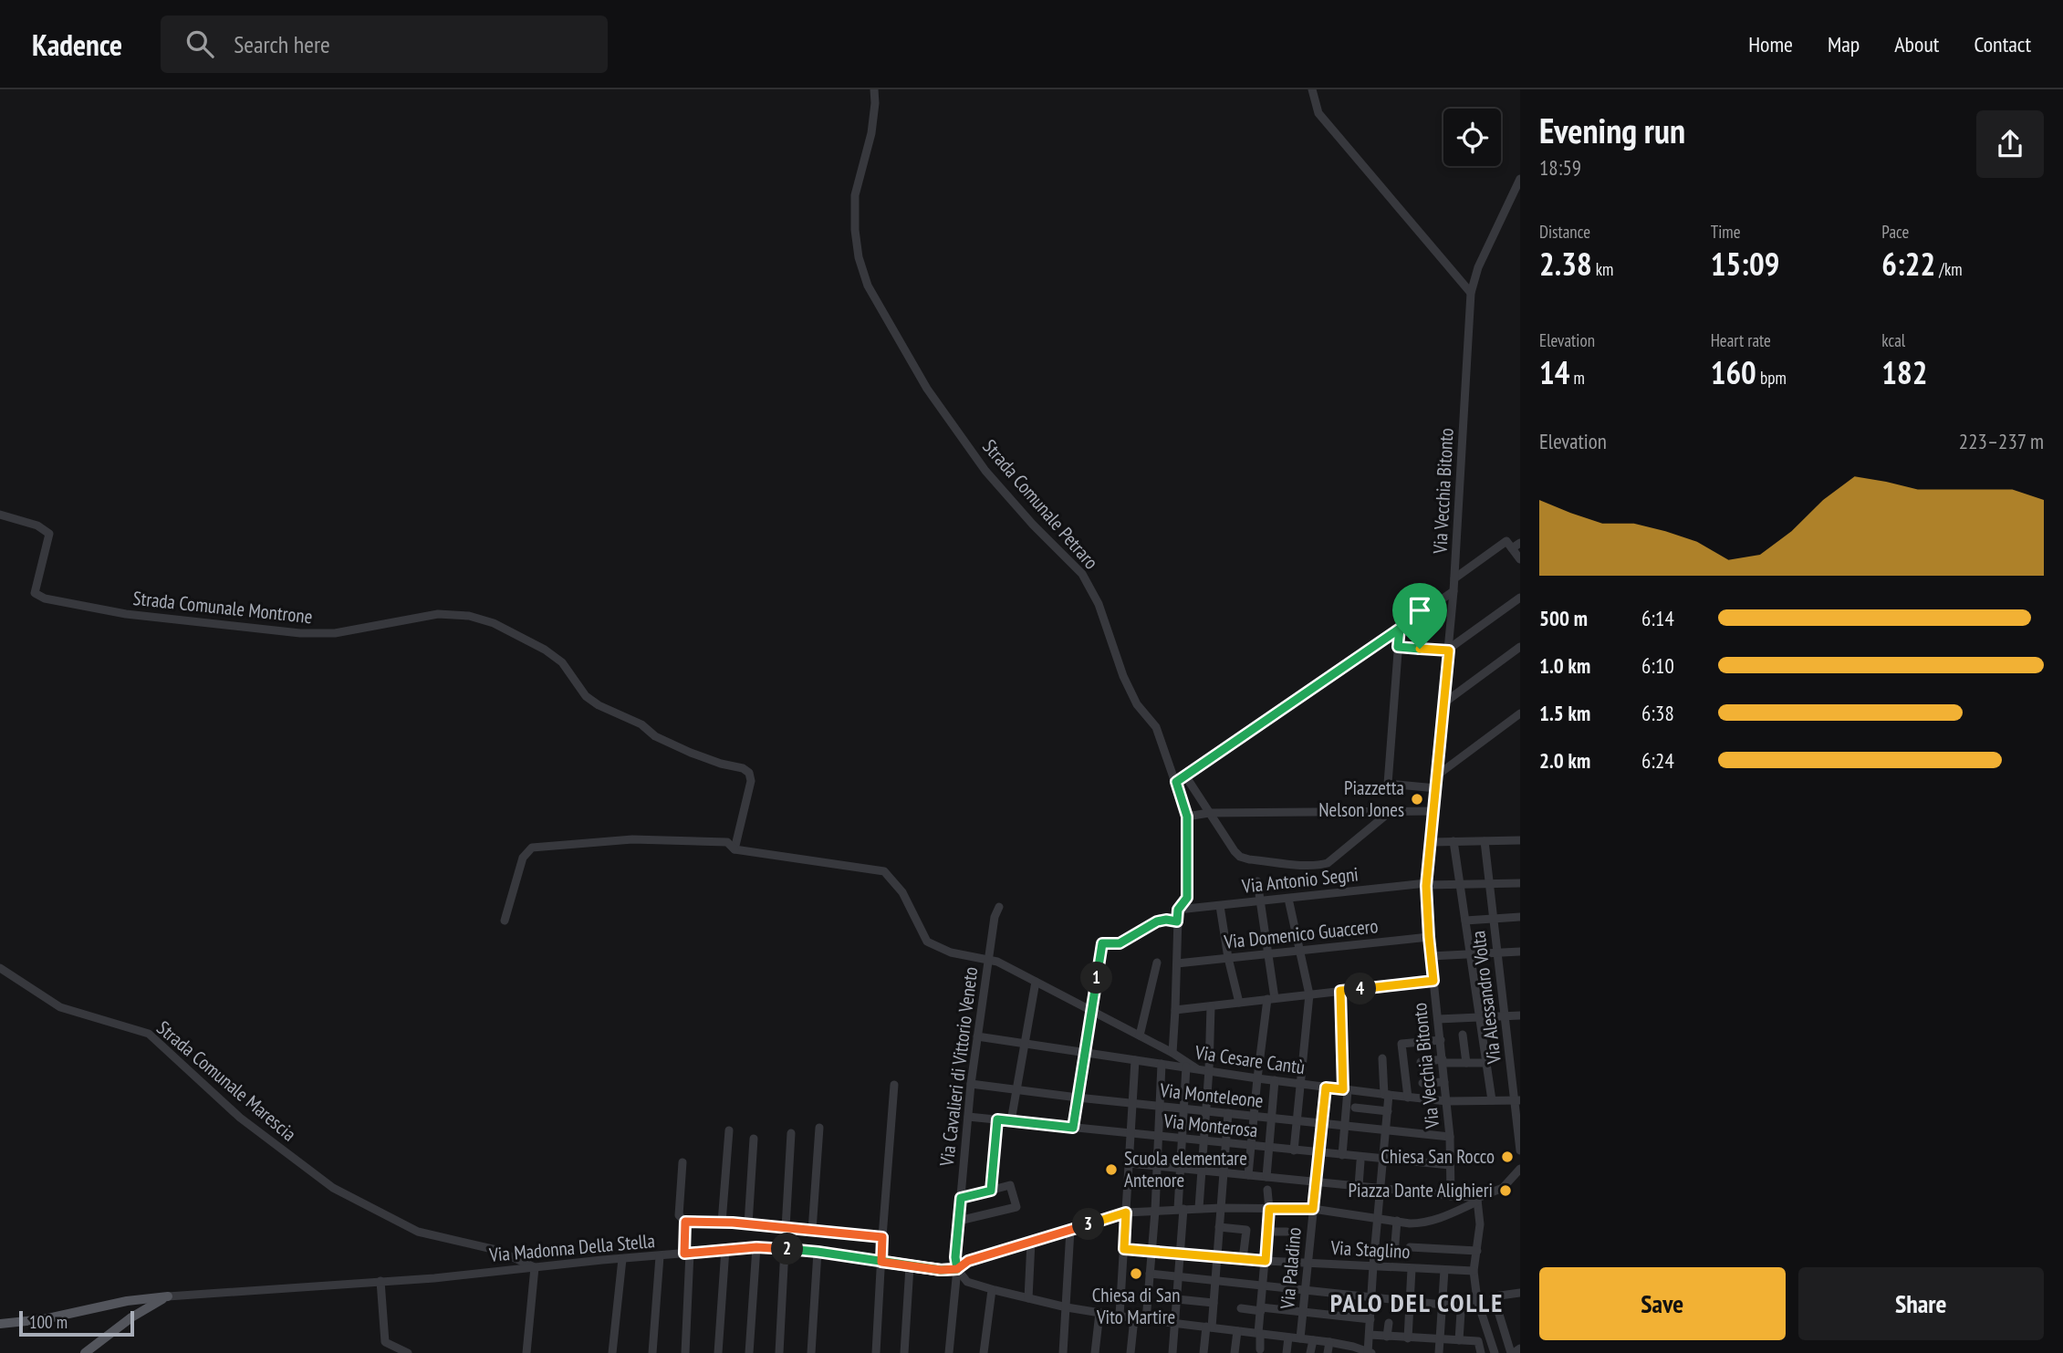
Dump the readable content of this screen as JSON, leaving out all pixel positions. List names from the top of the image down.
{
  "streets": {
    "street": [
      "Via Vecchia Bitonto",
      "Strada Comunale Petraro",
      "Strada Comunale Montrone",
      "Via Antonio Segni",
      "Via Domenico Guaccero",
      "Via Alessandro Volta",
      "Via Cesare Cantù",
      "Via Cavalieri di Vittorio Veneto",
      "Strada Comunale Marescia",
      "Via Monteleone",
      "Via Monterosa",
      "Via Madonna Della Stella",
      "Via Staglino",
      "Via Paladino"
    ]
  },
  "crossings": [
    ["Via Vecchia Bitonto", "Via Antonio Segni"],
    ["Via Vecchia Bitonto", "Via Domenico Guaccero"],
    ["Via Vecchia Bitonto", "Via Cesare Cantù"],
    ["Via Vecchia Bitonto", "Via Monteleone"],
    ["Via Vecchia Bitonto", "Via Monterosa"],
    ["Strada Comunale Petraro", "Via Antonio Segni"],
    ["Strada Comunale Petraro", "Via Domenico Guaccero"],
    ["Via Antonio Segni", "Via Alessandro Volta"],
    ["Via Alessandro Volta", "Via Cesare Cantù"],
    ["Via Cesare Cantù", "Via Cavalieri di Vittorio Veneto"],
    ["Via Cesare Cantù", "Via Paladino"],
    ["Via Cavalieri di Vittorio Veneto", "Via Monteleone"],
    ["Via Cavalieri di Vittorio Veneto", "Via Monterosa"],
    ["Via Cavalieri di Vittorio Veneto", "Via Madonna Della Stella"],
    ["Strada Comunale Marescia", "Via Madonna Della Stella"],
    ["Via Monteleone", "Via Paladino"],
    ["Via Monterosa", "Via Paladino"],
    ["Via Staglino", "Via Paladino"]
  ],
  "districts": ["PALO DEL COLLE"],
  "places": [
    "Piazzetta Nelson Jones",
    "Chiesa San Rocco",
    "Scuola elementare Antenore",
    "Piazza Dante Alighieri",
    "Chiesa di San Vito Martire"
  ],
  "scale_bar": "100 m",
  "page": {
    "header": "Kadence",
    "search": "Search here",
    "nav": [
      "Home",
      "Map",
      "About",
      "Contact"
    ],
    "heading": ["Evening run", "18:59"],
    "stats": [
      ["Distance", "2.38 km"],
      ["Time", "15:09"],
      ["Pace", "6:22 /km"],
      ["Elevation", "14 m"],
      ["Heart rate", "160 bpm"],
      ["kcal", "182"]
    ],
    "chart": ["Elevation", "223–237 m"],
    "list": [
      {
        "name": "500 m",
        "note": "6:14"
      },
      {
        "name": "1.0 km",
        "note": "6:10"
      },
      {
        "name": "1.5 km",
        "note": "6:38"
      },
      {
        "name": "2.0 km",
        "note": "6:24"
      }
    ],
    "pins": [
      "1",
      "4",
      "3",
      "2"
    ],
    "buttons": ["Save", "Share"],
    "scale": "100 m"
  }
}
